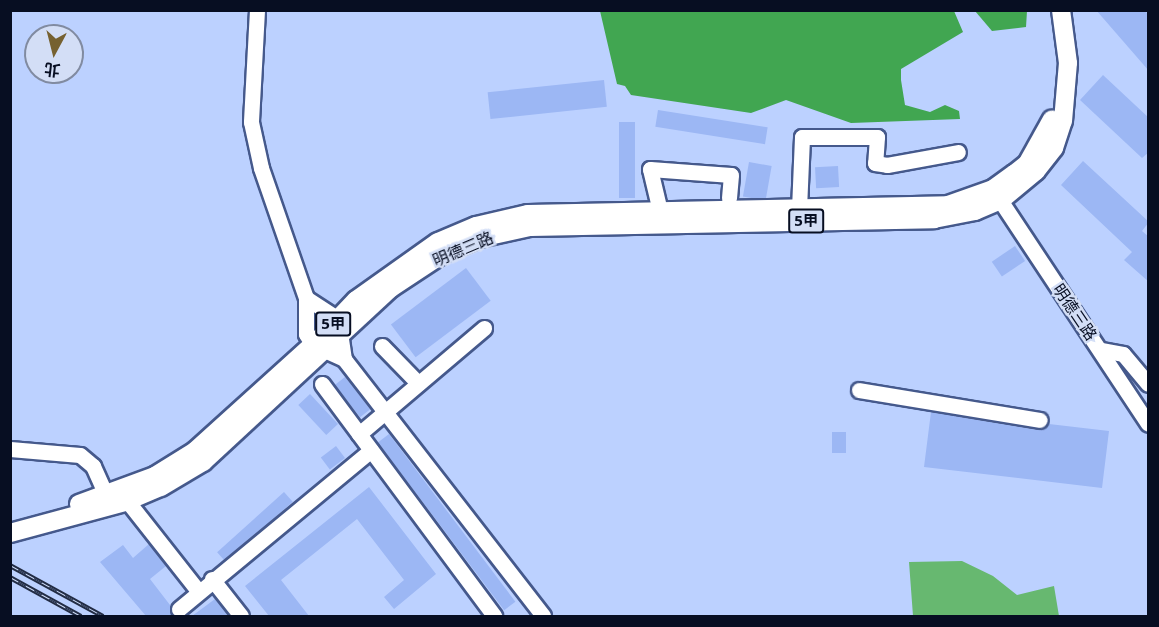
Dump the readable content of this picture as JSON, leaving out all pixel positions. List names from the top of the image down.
{
  "streets": {
    "main road": ["5甲", "明德三路"]
  },
  "crossings": [
    ["5甲", "明德三路"]
  ],
  "north": "bottom"
}
